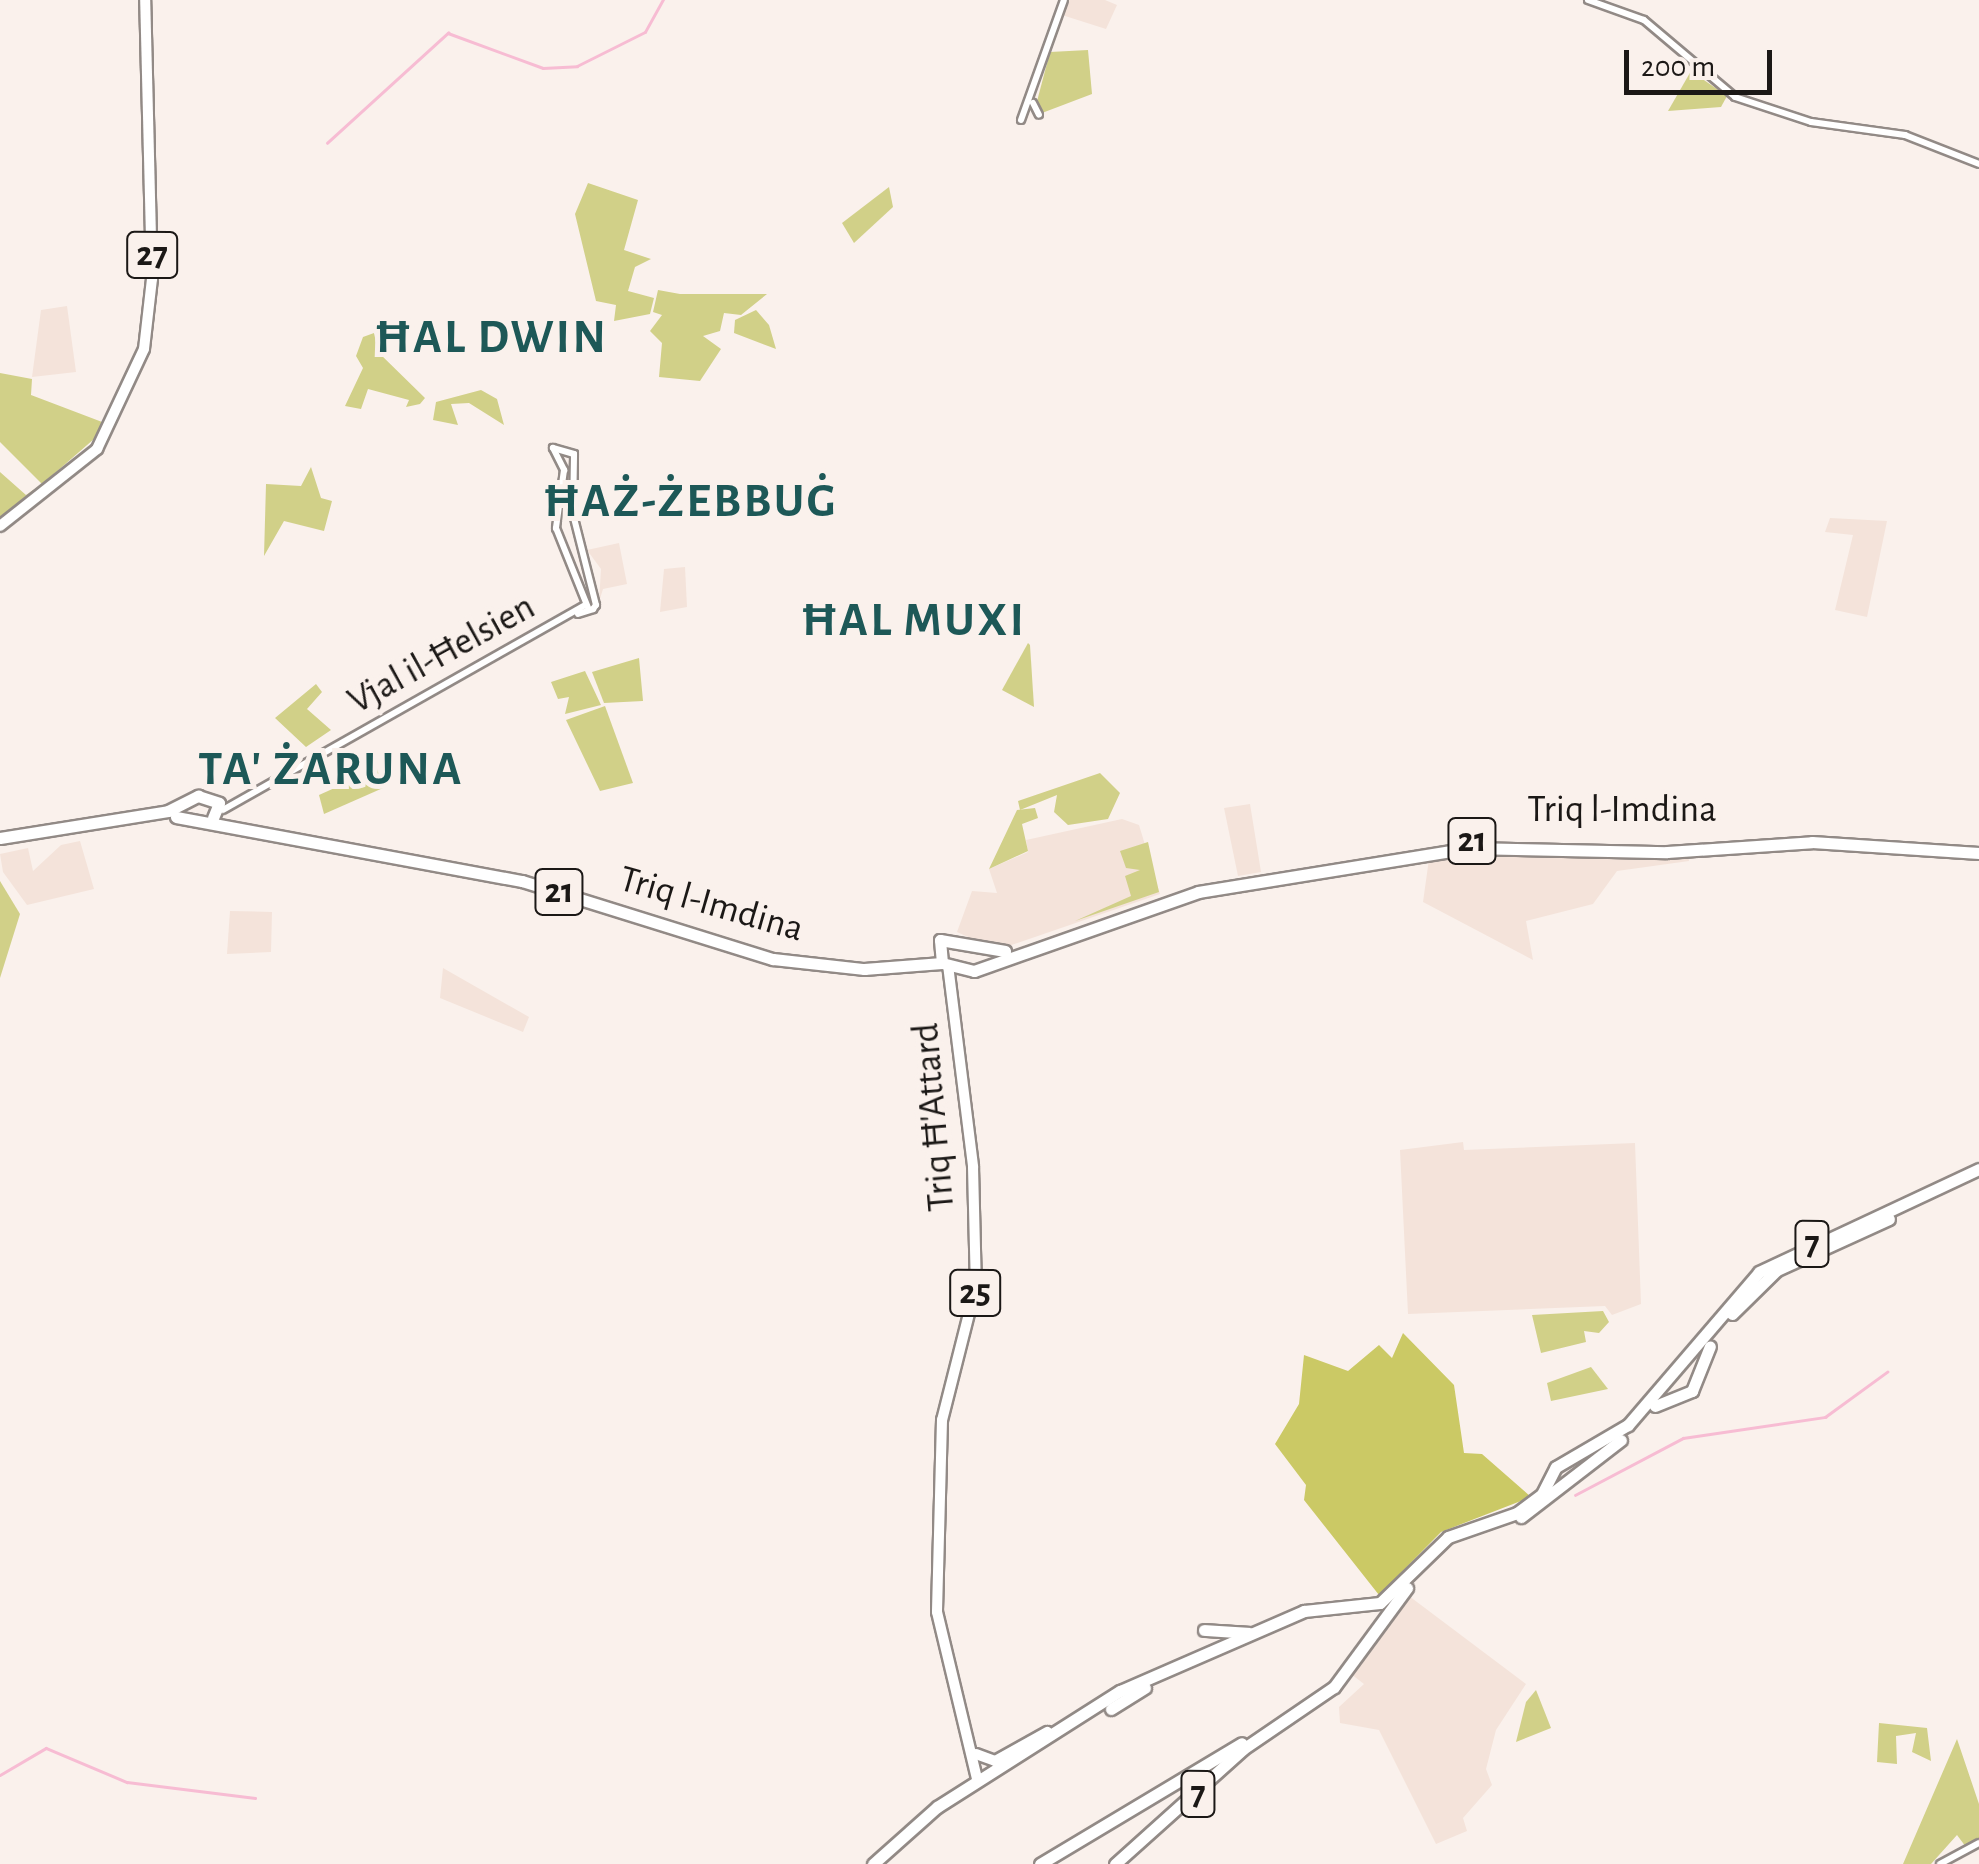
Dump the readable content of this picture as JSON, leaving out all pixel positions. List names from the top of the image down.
{
  "streets": {
    "highway": ["Triq l-Imdina", "21", "7"],
    "main road": ["27", "Triq Ħ'Attard", "25"],
    "street": ["Vjal il-Ħelsien"]
  },
  "crossings": [
    ["Vjal il-Ħelsien", "Triq l-Imdina"],
    ["Triq l-Imdina", "Triq Ħ'Attard"],
    ["Triq Ħ'Attard", "25"],
    ["7", "25"]
  ],
  "districts": [
    "ĦAL DWIN",
    "ĦAŻ-ŻEBBUĠ",
    "ĦAL MUXI",
    "TA' ŻARUNA"
  ],
  "scale_bar": "200 m"
}
